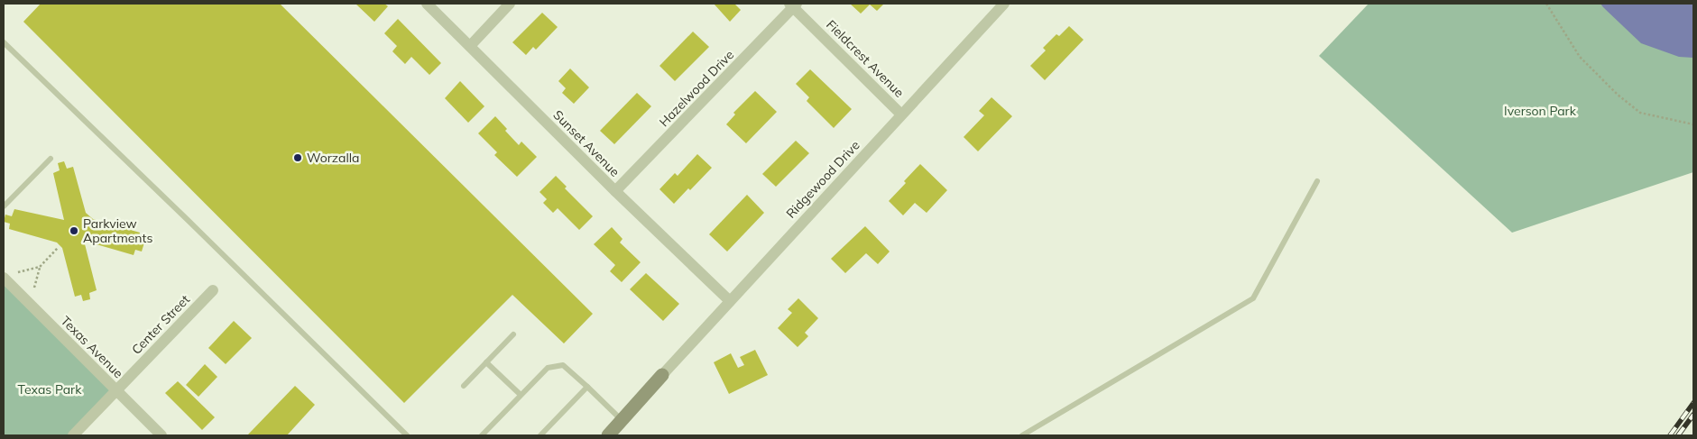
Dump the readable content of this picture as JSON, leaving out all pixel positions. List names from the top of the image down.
{
  "streets": {
    "street": [
      "Fieldcrest Avenue",
      "Hazelwood Drive",
      "Sunset Avenue",
      "Ridgewood Drive",
      "Center Street",
      "Texas Avenue"
    ]
  },
  "crossings": [
    ["Fieldcrest Avenue", "Hazelwood Drive"],
    ["Fieldcrest Avenue", "Ridgewood Drive"],
    ["Hazelwood Drive", "Sunset Avenue"],
    ["Sunset Avenue", "Ridgewood Drive"],
    ["Center Street", "Texas Avenue"]
  ],
  "parks": ["Iverson Park", "Texas Park"],
  "places": ["Worzalla", "Parkview Apartments"]
}
